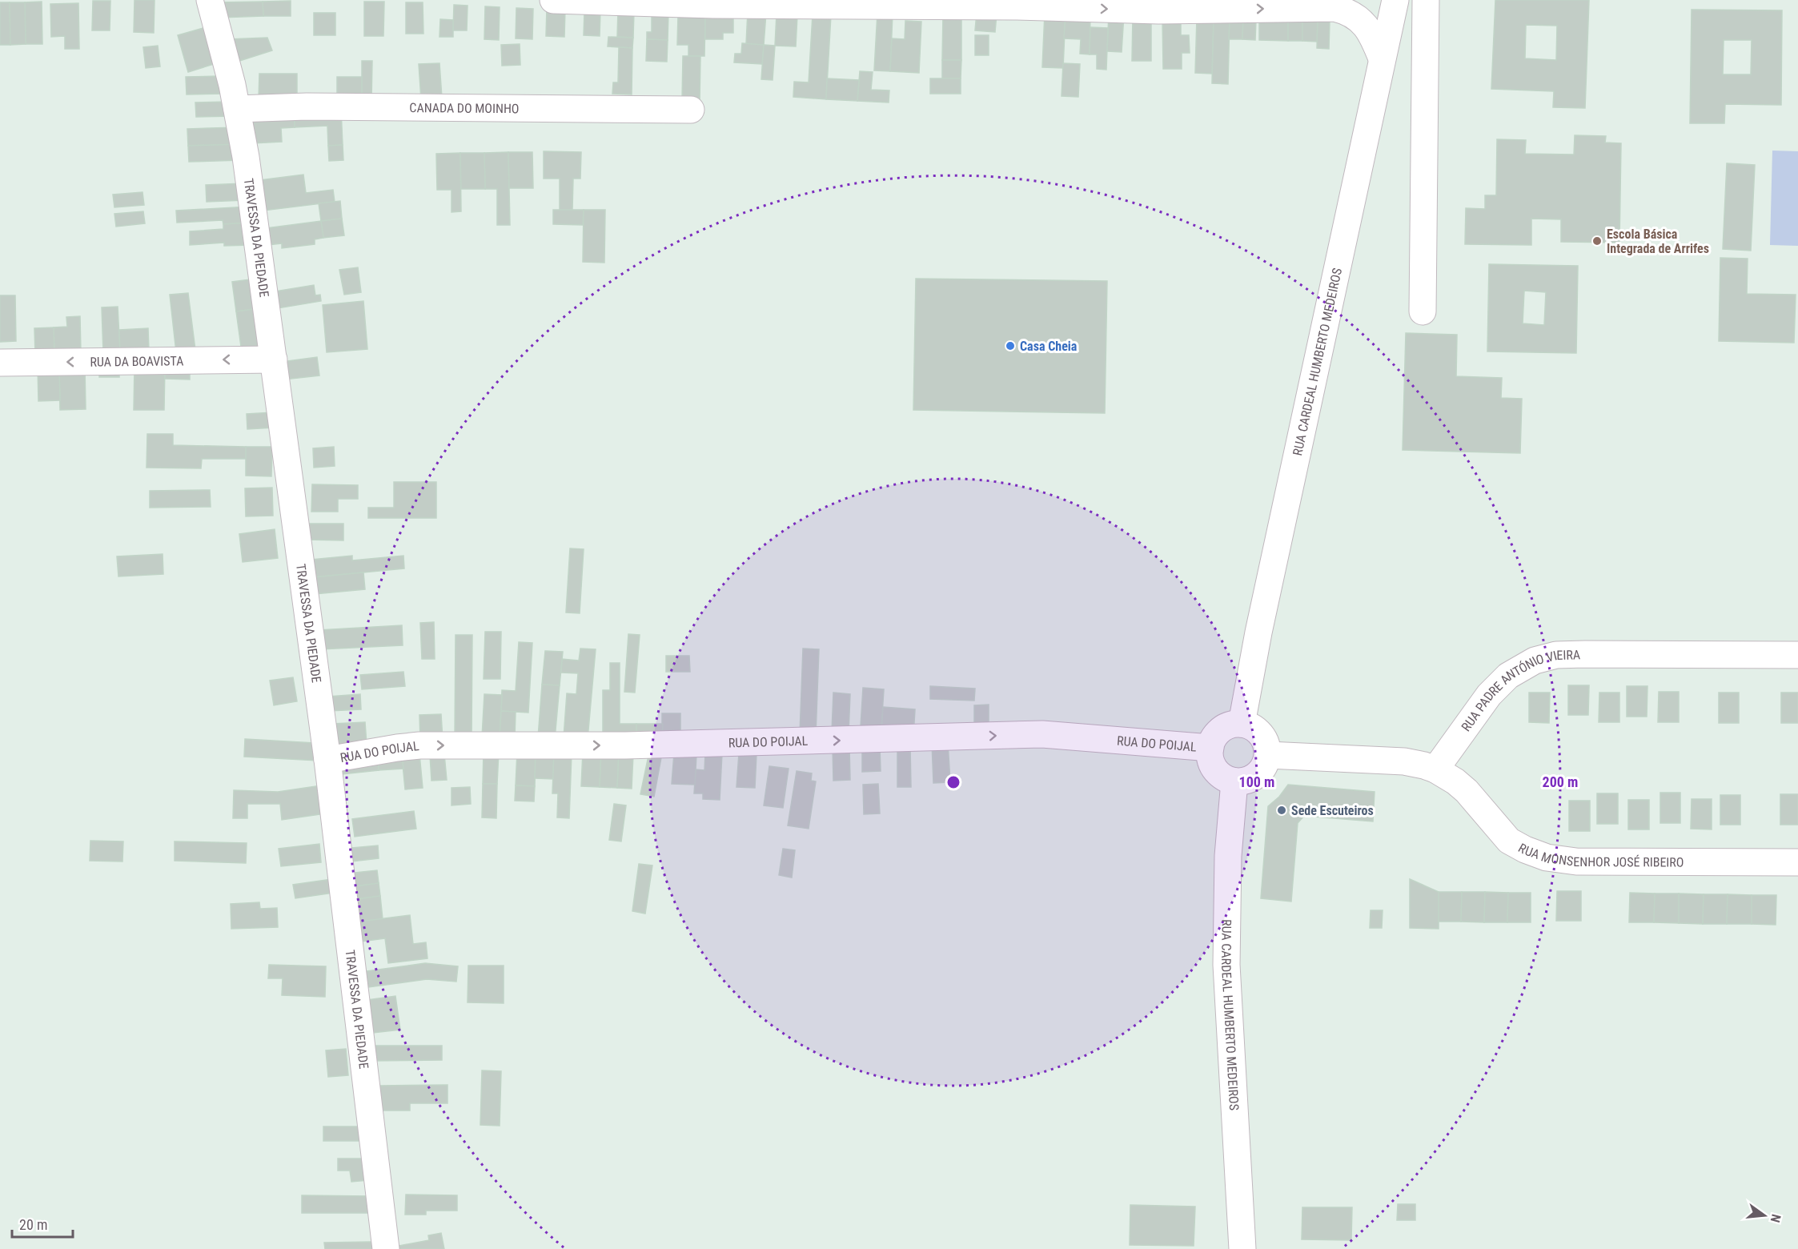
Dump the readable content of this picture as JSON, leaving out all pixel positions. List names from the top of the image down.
{
  "streets": {
    "street": [
      "CANADA DO MOINHO",
      "TRAVESSA DA PIEDADE",
      "RUA DA BOAVISTA",
      "RUA CARDEAL HUMBERTO MEDEIROS",
      "RUA PADRE ANTÓNIO VIEIRA",
      "RUA DO POIJAL",
      "RUA MONSENHOR JOSÉ RIBEIRO"
    ]
  },
  "crossings": [
    ["CANADA DO MOINHO", "TRAVESSA DA PIEDADE"],
    ["TRAVESSA DA PIEDADE", "RUA DA BOAVISTA"],
    ["TRAVESSA DA PIEDADE", "RUA DO POIJAL"],
    ["RUA CARDEAL HUMBERTO MEDEIROS", "RUA DO POIJAL"],
    ["RUA PADRE ANTÓNIO VIEIRA", "RUA MONSENHOR JOSÉ RIBEIRO"]
  ],
  "one_way": ["RUA DA BOAVISTA", "RUA DO POIJAL"],
  "places": ["Escola Básica Integrada de Arrifes", "Casa Cheia", "Sede Escuteiros"],
  "scale_bar": "20 m",
  "north": "right",
  "rings": ["100 m", "200 m"]
}
